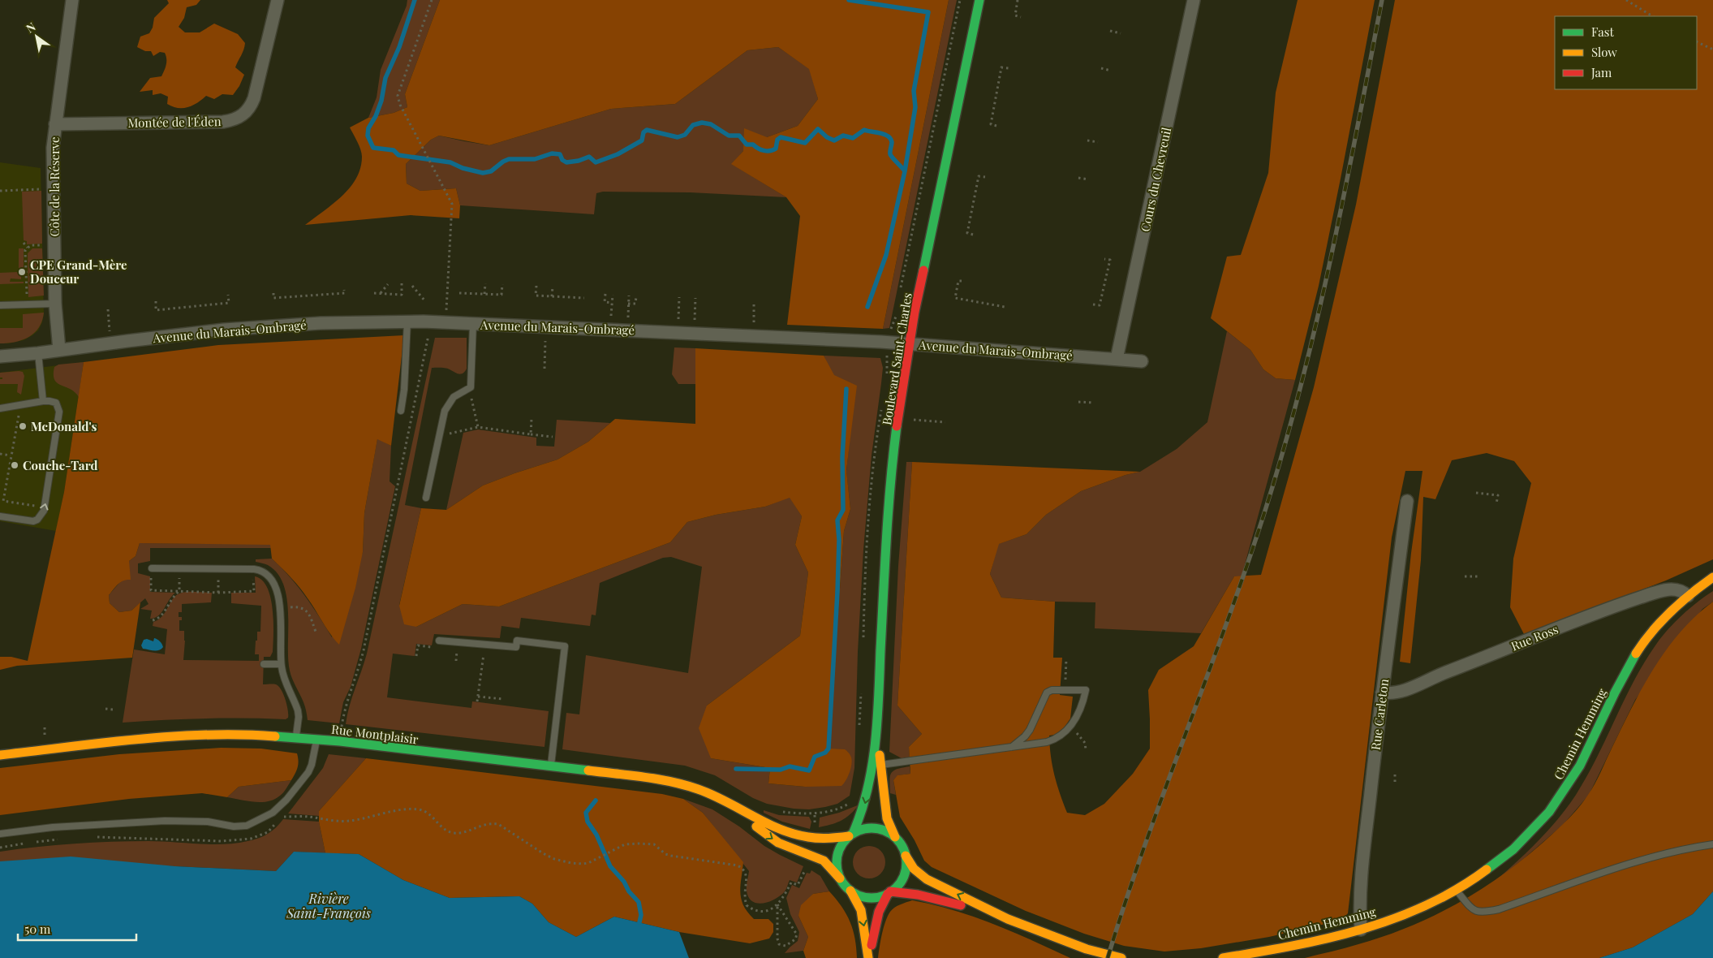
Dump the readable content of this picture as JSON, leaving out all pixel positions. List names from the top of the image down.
{
  "streets": {
    "street": [
      "Montée de l'Éden",
      "Cours du Chevreuil",
      "Côte de la Réserve",
      "Avenue du Marais-Ombragé",
      "Boulevard Saint-Charles",
      "Rue Ross",
      "Rue Carleton",
      "Rue Montplaisir",
      "Chemin Hemming"
    ]
  },
  "crossings": [
    ["Montée de l'Éden", "Côte de la Réserve"],
    ["Cours du Chevreuil", "Avenue du Marais-Ombragé"],
    ["Côte de la Réserve", "Avenue du Marais-Ombragé"],
    ["Avenue du Marais-Ombragé", "Boulevard Saint-Charles"],
    ["Boulevard Saint-Charles", "Rue Montplaisir"],
    ["Rue Ross", "Rue Carleton"],
    ["Rue Ross", "Chemin Hemming"],
    ["Rue Carleton", "Chemin Hemming"]
  ],
  "water": ["Rivière Saint-François"],
  "places": ["CPE Grand-Mère Douceur", "McDonald's", "Couche-Tard"],
  "legend": ["Fast", "Slow", "Jam"],
  "scale_bar": "50 m",
  "north": "top left"
}
